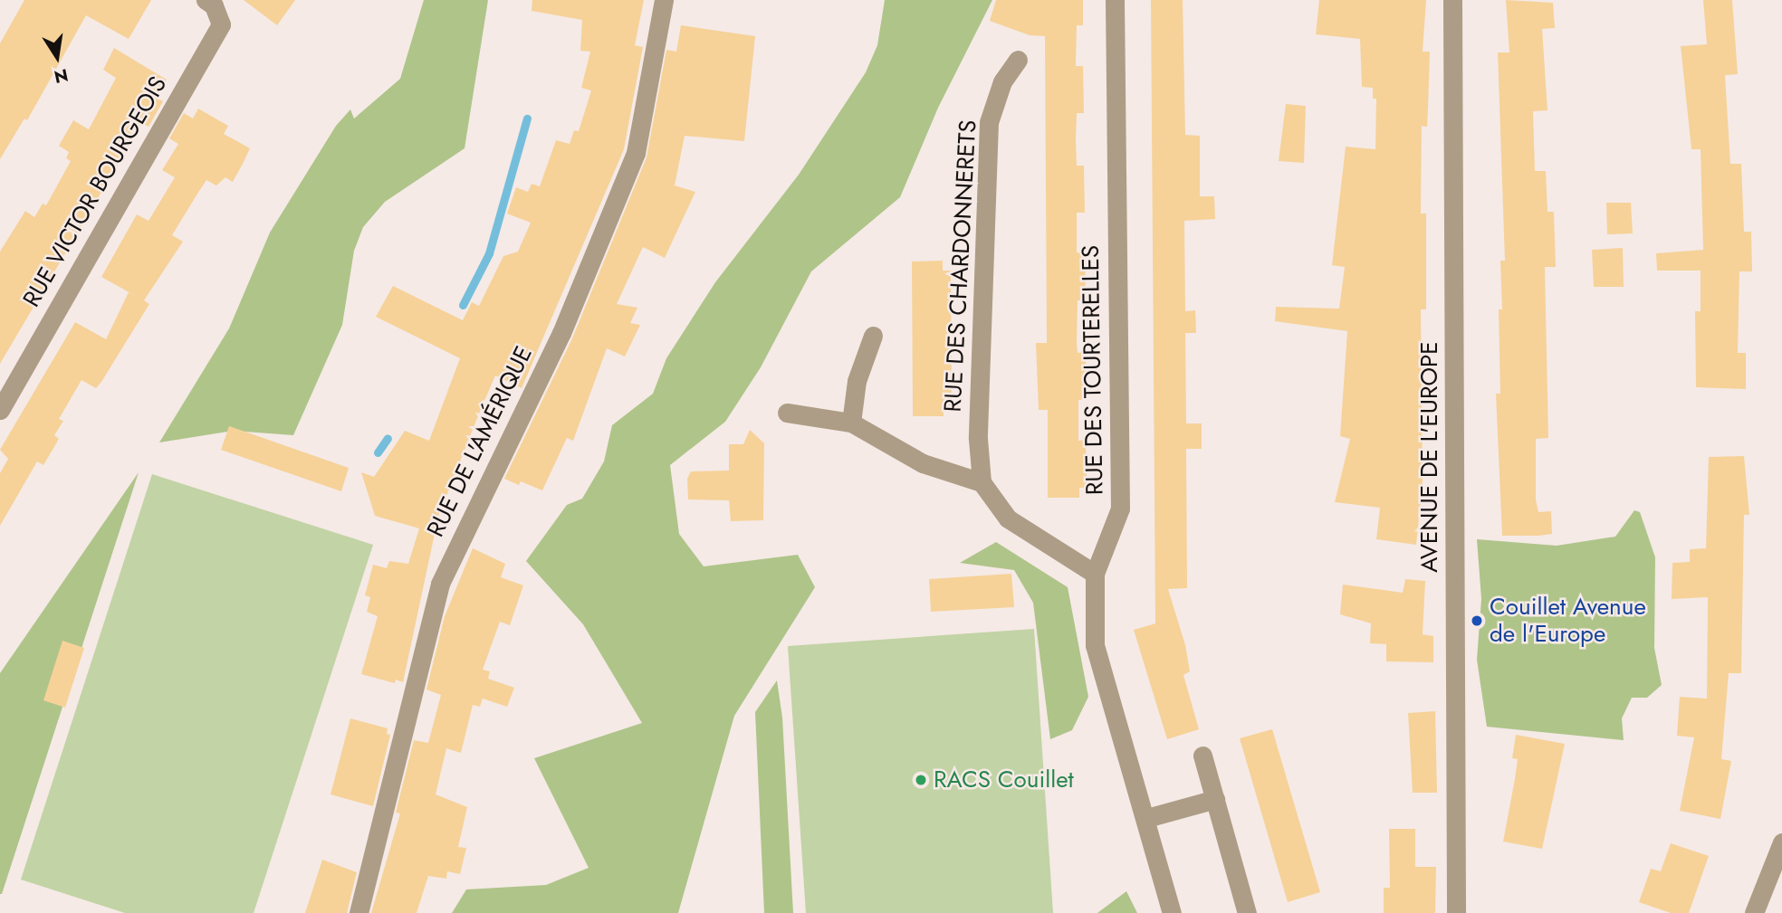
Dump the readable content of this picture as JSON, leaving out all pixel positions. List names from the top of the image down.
{
  "streets": {
    "street": [
      "RUE VICTOR BOURGEOIS",
      "RUE DES CHARDONNERETS",
      "RUE DES TOURTERELLES",
      "RUE DE L'AMÉRIQUE",
      "AVENUE DE L'EUROPE"
    ]
  },
  "places": ["Couillet Avenue de l'Europe", "RACS Couillet"],
  "north": "bottom"
}
